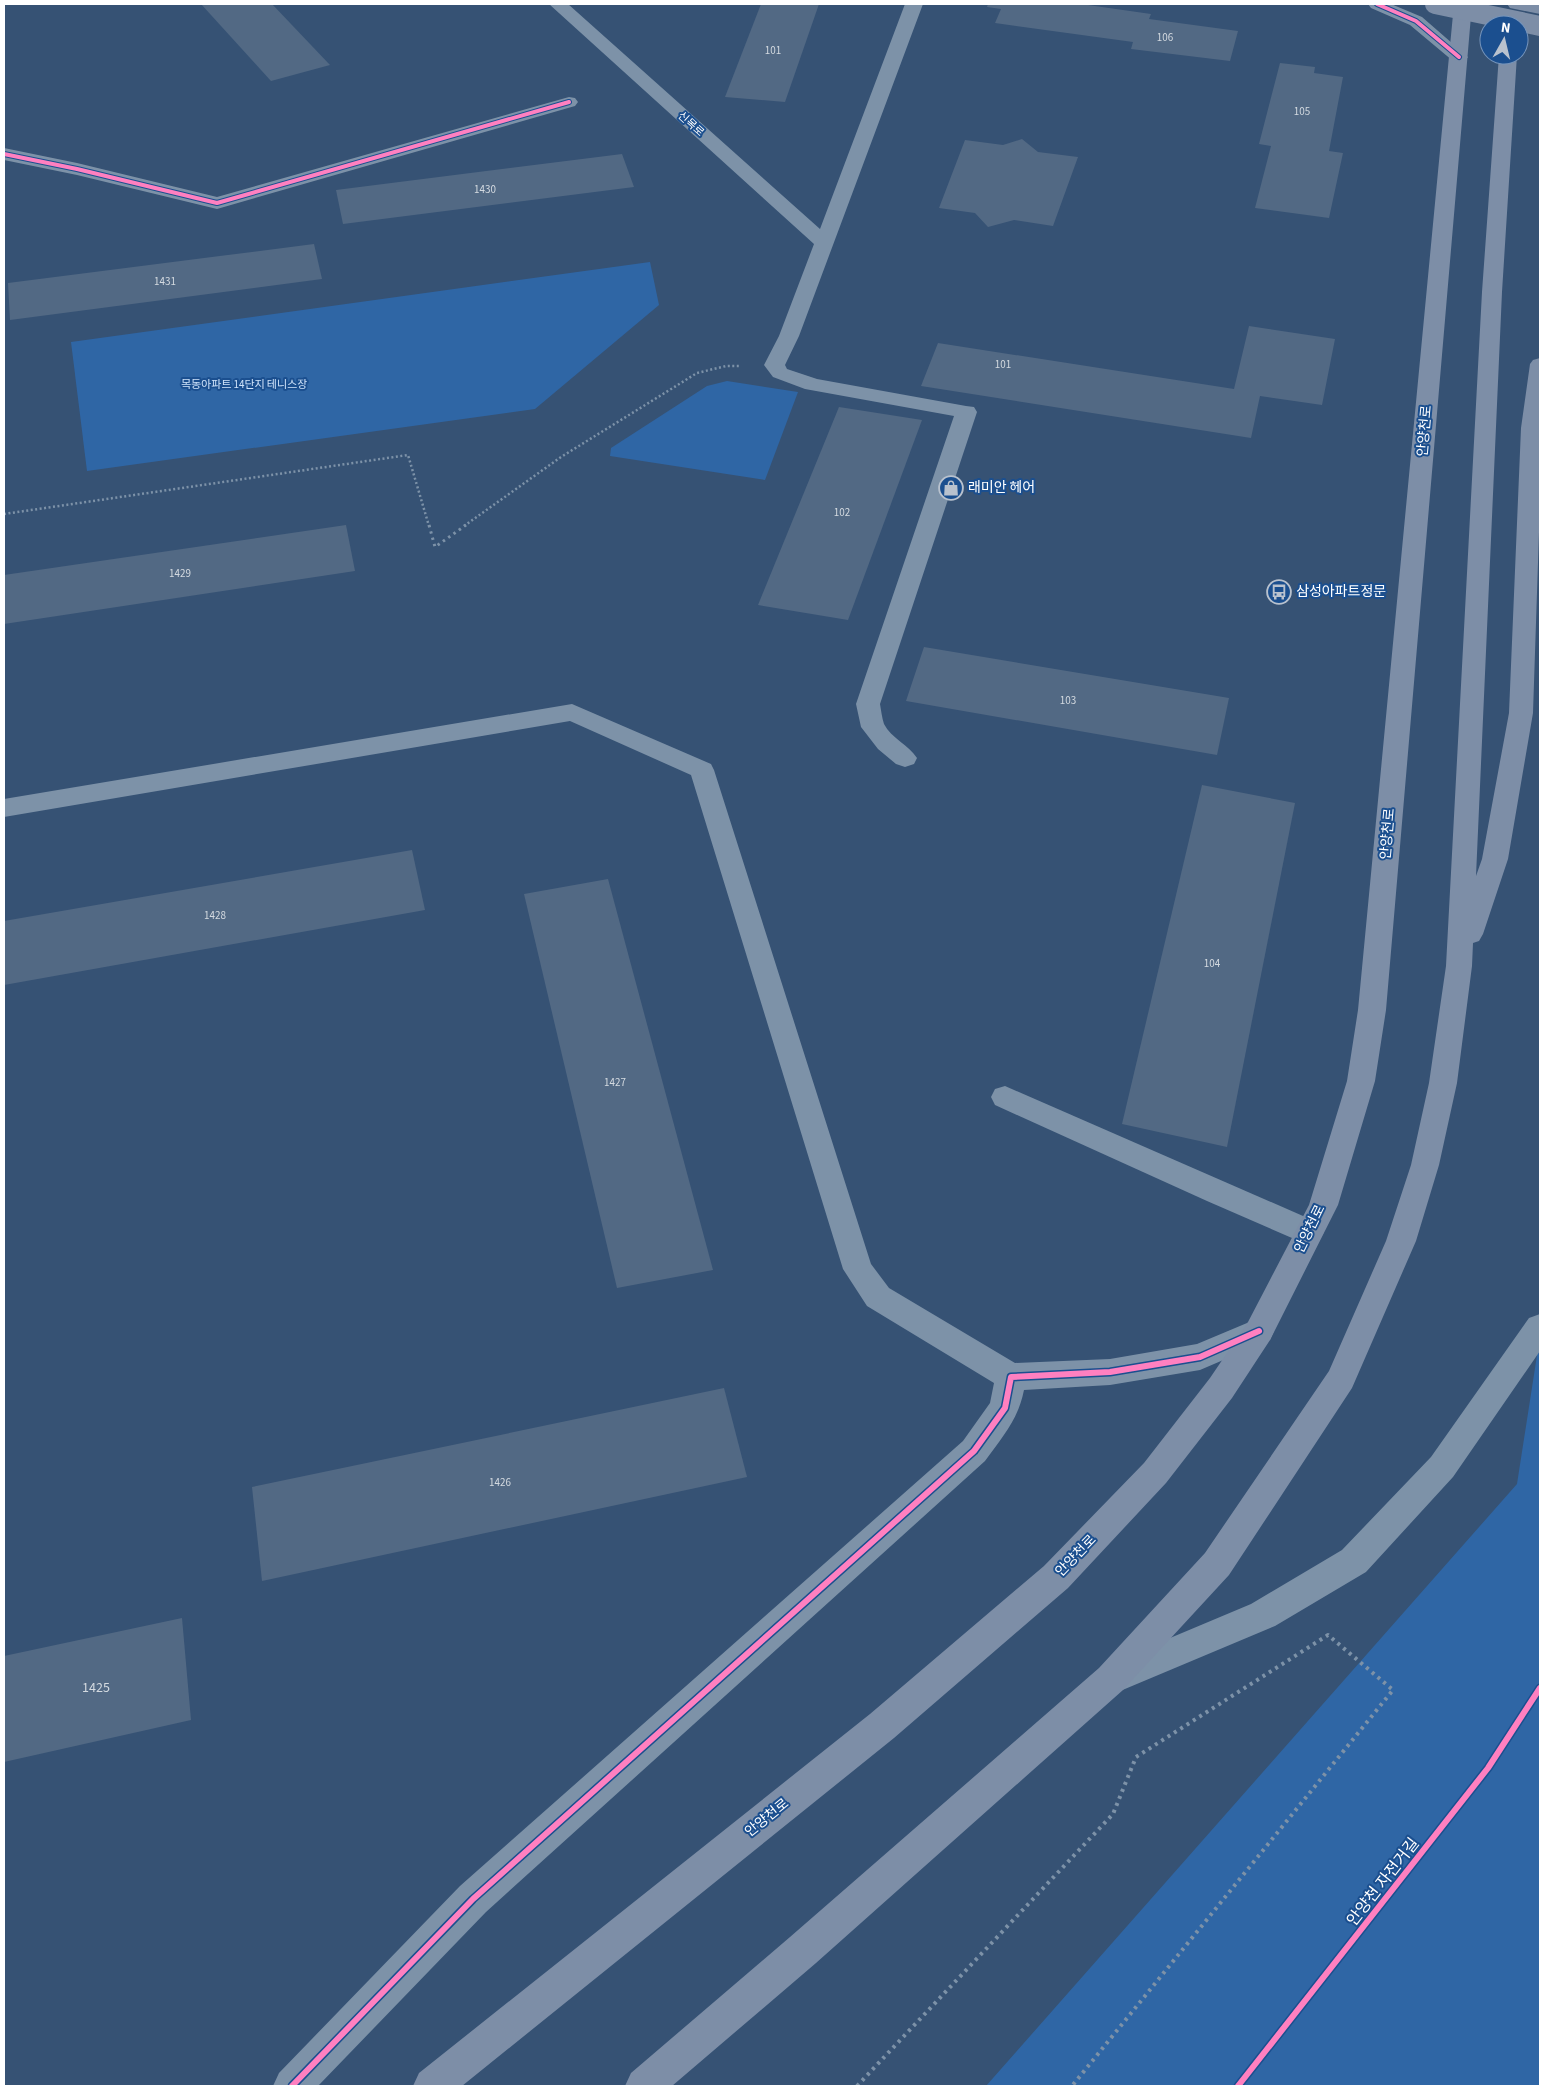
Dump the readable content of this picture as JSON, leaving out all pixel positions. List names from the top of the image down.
{
  "streets": {
    "main road": ["안양천로"],
    "street": ["신목로"],
    "cycle path": ["안양천 자전거길"]
  },
  "parks": ["목동아파트 14단지 테니스장"],
  "places": {
    "shop": ["래미안 헤어"],
    "bus stop": ["삼성아파트정문"]
  },
  "house_numbers": [
    "106",
    "101",
    "105",
    "1430",
    "1431",
    "101",
    "102",
    "1429",
    "103",
    "1428",
    "104",
    "1427",
    "1426",
    "1425"
  ],
  "north": "top"
}
